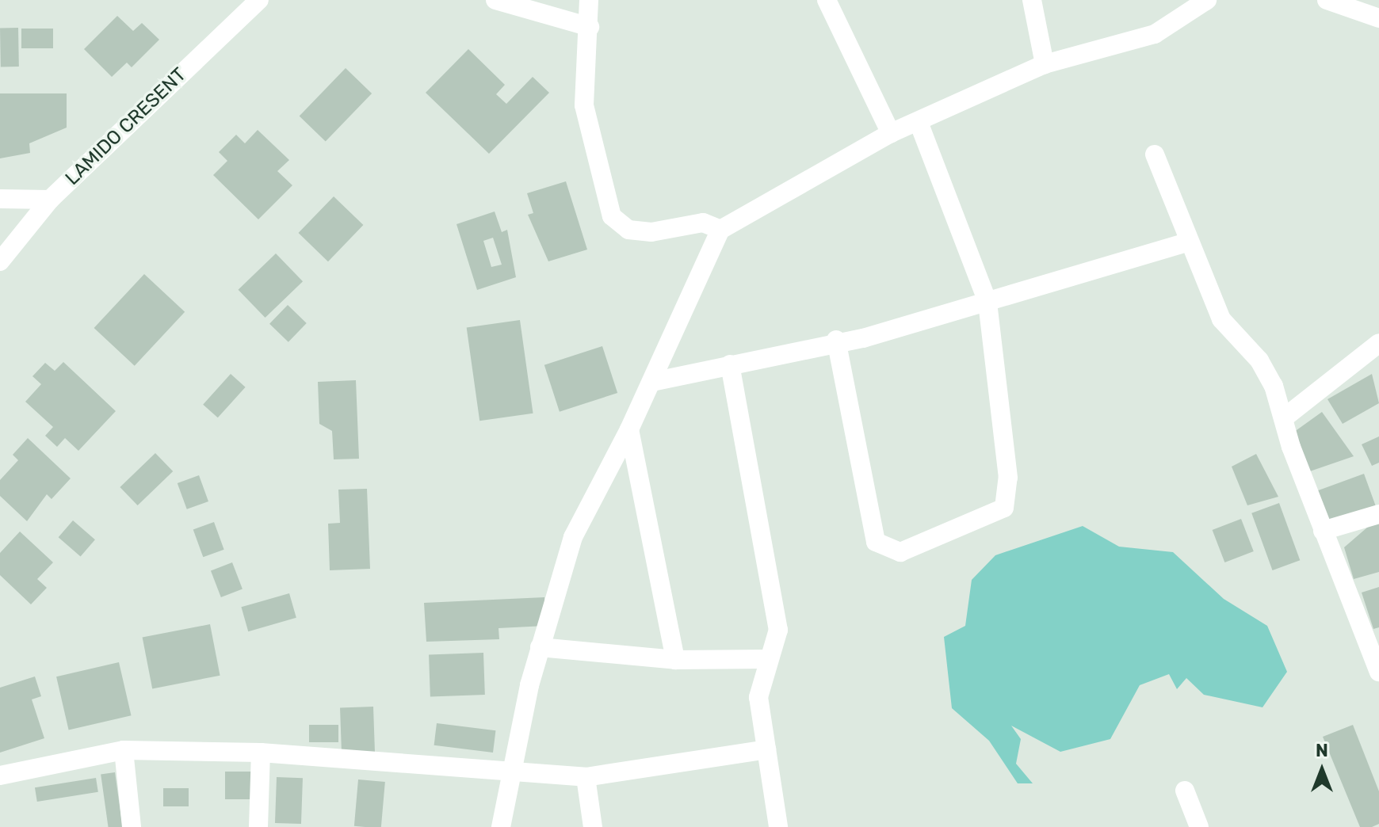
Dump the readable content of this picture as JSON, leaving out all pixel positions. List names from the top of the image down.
{
  "streets": {
    "street": ["LAMIDO CRESENT"]
  },
  "north": "top"
}
